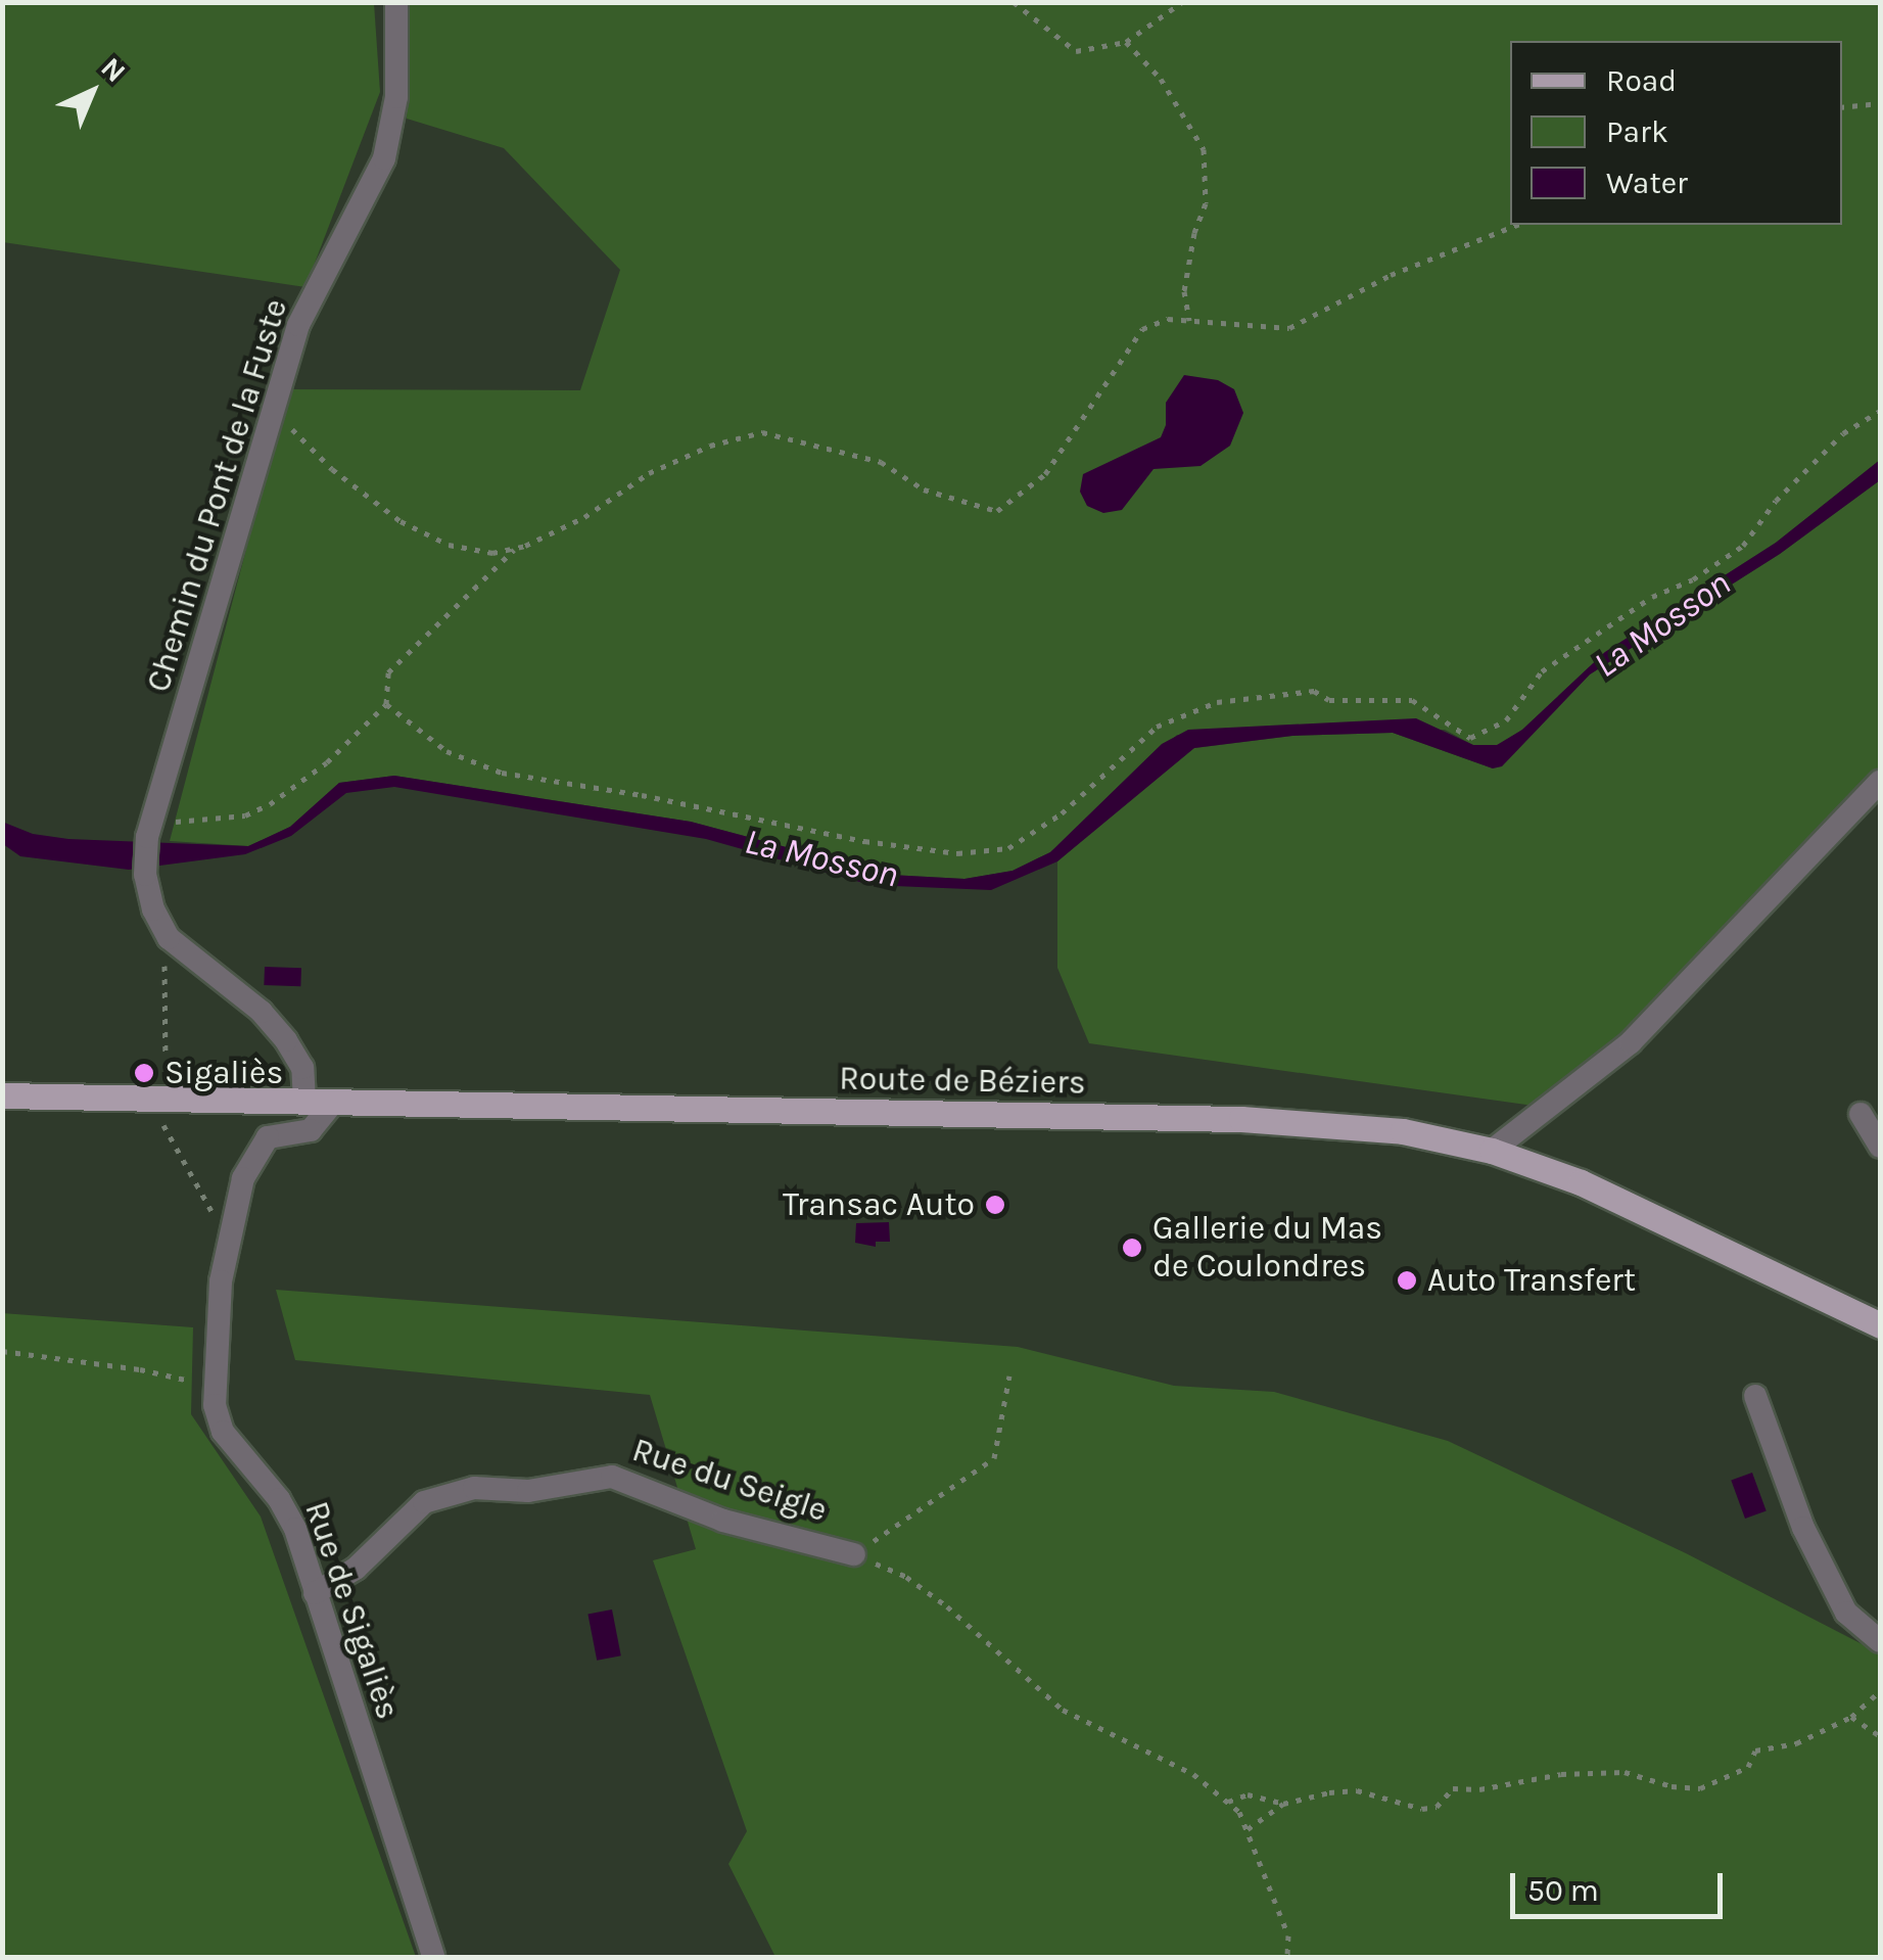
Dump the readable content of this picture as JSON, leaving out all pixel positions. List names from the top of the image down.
{
  "streets": {
    "main road": ["Route de Béziers"],
    "street": ["Chemin du Pont de la Fuste", "Rue du Seigle", "Rue de Sigaliès"]
  },
  "crossings": [
    ["Route de Béziers", "Rue de Sigaliès"],
    ["Rue du Seigle", "Rue de Sigaliès"]
  ],
  "water": ["La Mosson"],
  "places": [
    "Sigaliès",
    "Transac Auto",
    "Gallerie du Mas de Coulondres",
    "Auto Transfert"
  ],
  "legend": ["Road", "Park", "Water"],
  "scale_bar": "50 m",
  "north": "top right"
}
